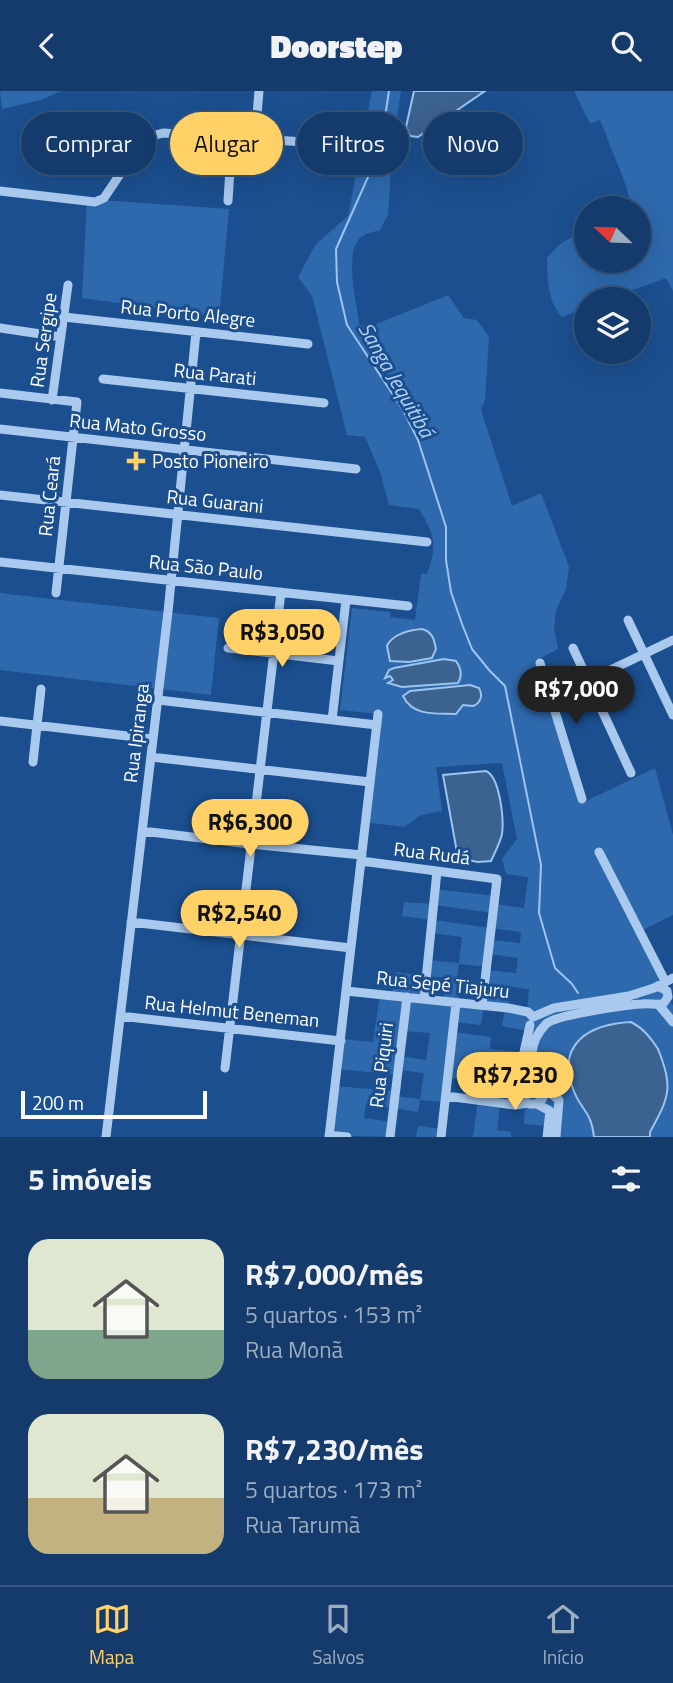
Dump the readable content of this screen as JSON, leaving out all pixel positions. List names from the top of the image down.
{
  "streets": {
    "street": [
      "Rua Porto Alegre",
      "Rua Sergipe",
      "Rua Parati",
      "Rua Mato Grosso",
      "Rua Ceará",
      "Rua Guarani",
      "Rua São Paulo",
      "Rua Ipiranga",
      "Rua Rudá",
      "Rua Sepé Tiajuru",
      "Rua Helmut Beneman",
      "Rua Piquiri"
    ]
  },
  "crossings": [
    ["Rua Porto Alegre", "Rua Sergipe"],
    ["Rua Porto Alegre", "Rua Ipiranga"],
    ["Rua Sergipe", "Rua Ceará"],
    ["Rua Parati", "Rua Ipiranga"],
    ["Rua Mato Grosso", "Rua Ceará"],
    ["Rua Mato Grosso", "Rua Ipiranga"],
    ["Rua Ceará", "Rua Guarani"],
    ["Rua Ceará", "Rua São Paulo"],
    ["Rua Guarani", "Rua Ipiranga"],
    ["Rua São Paulo", "Rua Ipiranga"],
    ["Rua Ipiranga", "Rua Rudá"],
    ["Rua Ipiranga", "Rua Helmut Beneman"],
    ["Rua Rudá", "Rua Sepé Tiajuru"],
    ["Rua Sepé Tiajuru", "Rua Piquiri"]
  ],
  "water": ["Sanga Jequitibá"],
  "places": {
    "health": ["Posto Pioneiro"]
  },
  "scale_bar": "200 m",
  "north": "top left",
  "page": {
    "header": "Doorstep",
    "chip": [
      "Comprar",
      "Alugar",
      "Filtros",
      "Novo"
    ],
    "price": [
      "R$3,050",
      "R$7,000",
      "R$6,300",
      "R$2,540",
      "R$7,230"
    ],
    "scale": "200 m",
    "heading": "5 imóveis",
    "list": [
      {
        "name": "R$7,000/mês",
        "note": "5 quartos · 153 m² · Rua Monã"
      },
      {
        "name": "R$7,230/mês",
        "note": "5 quartos · 173 m² · Rua Tarumã"
      }
    ],
    "tabs": ["Mapa", "Salvos", "Início"]
  }
}
